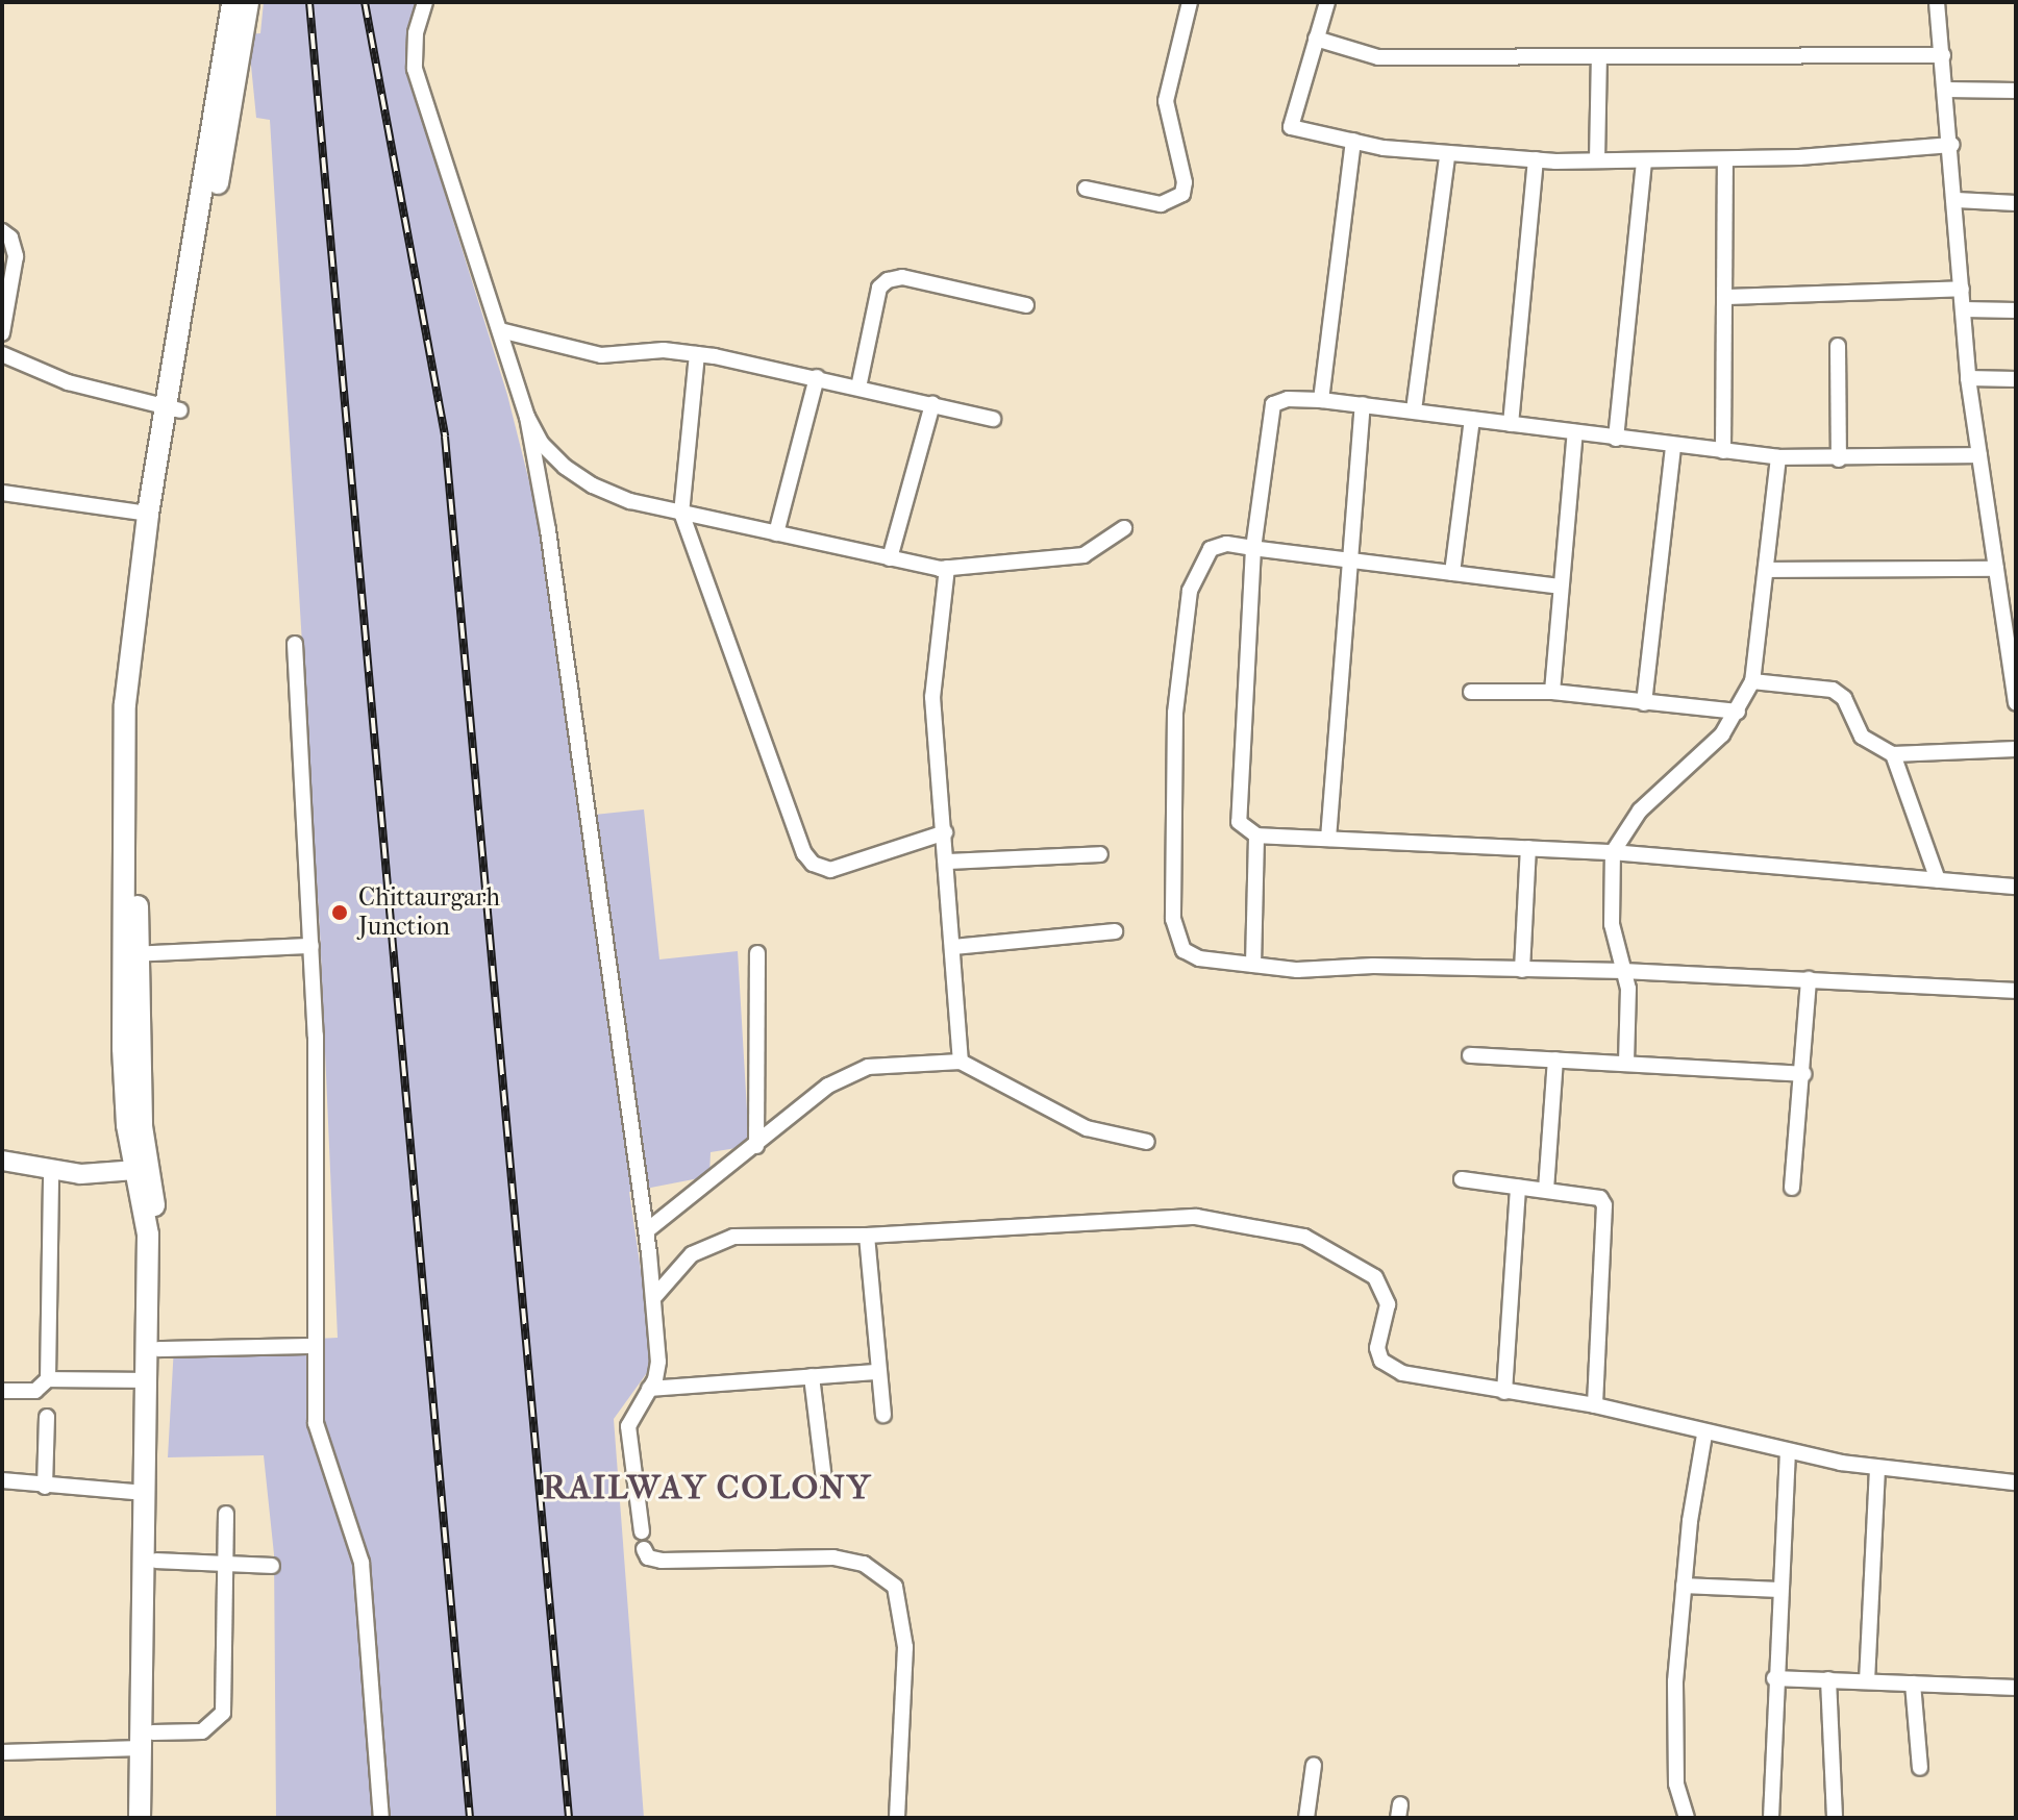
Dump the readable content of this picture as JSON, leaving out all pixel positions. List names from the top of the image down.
{
  "districts": ["RAILWAY COLONY"],
  "places": ["Chittaurgarh Junction"]
}
